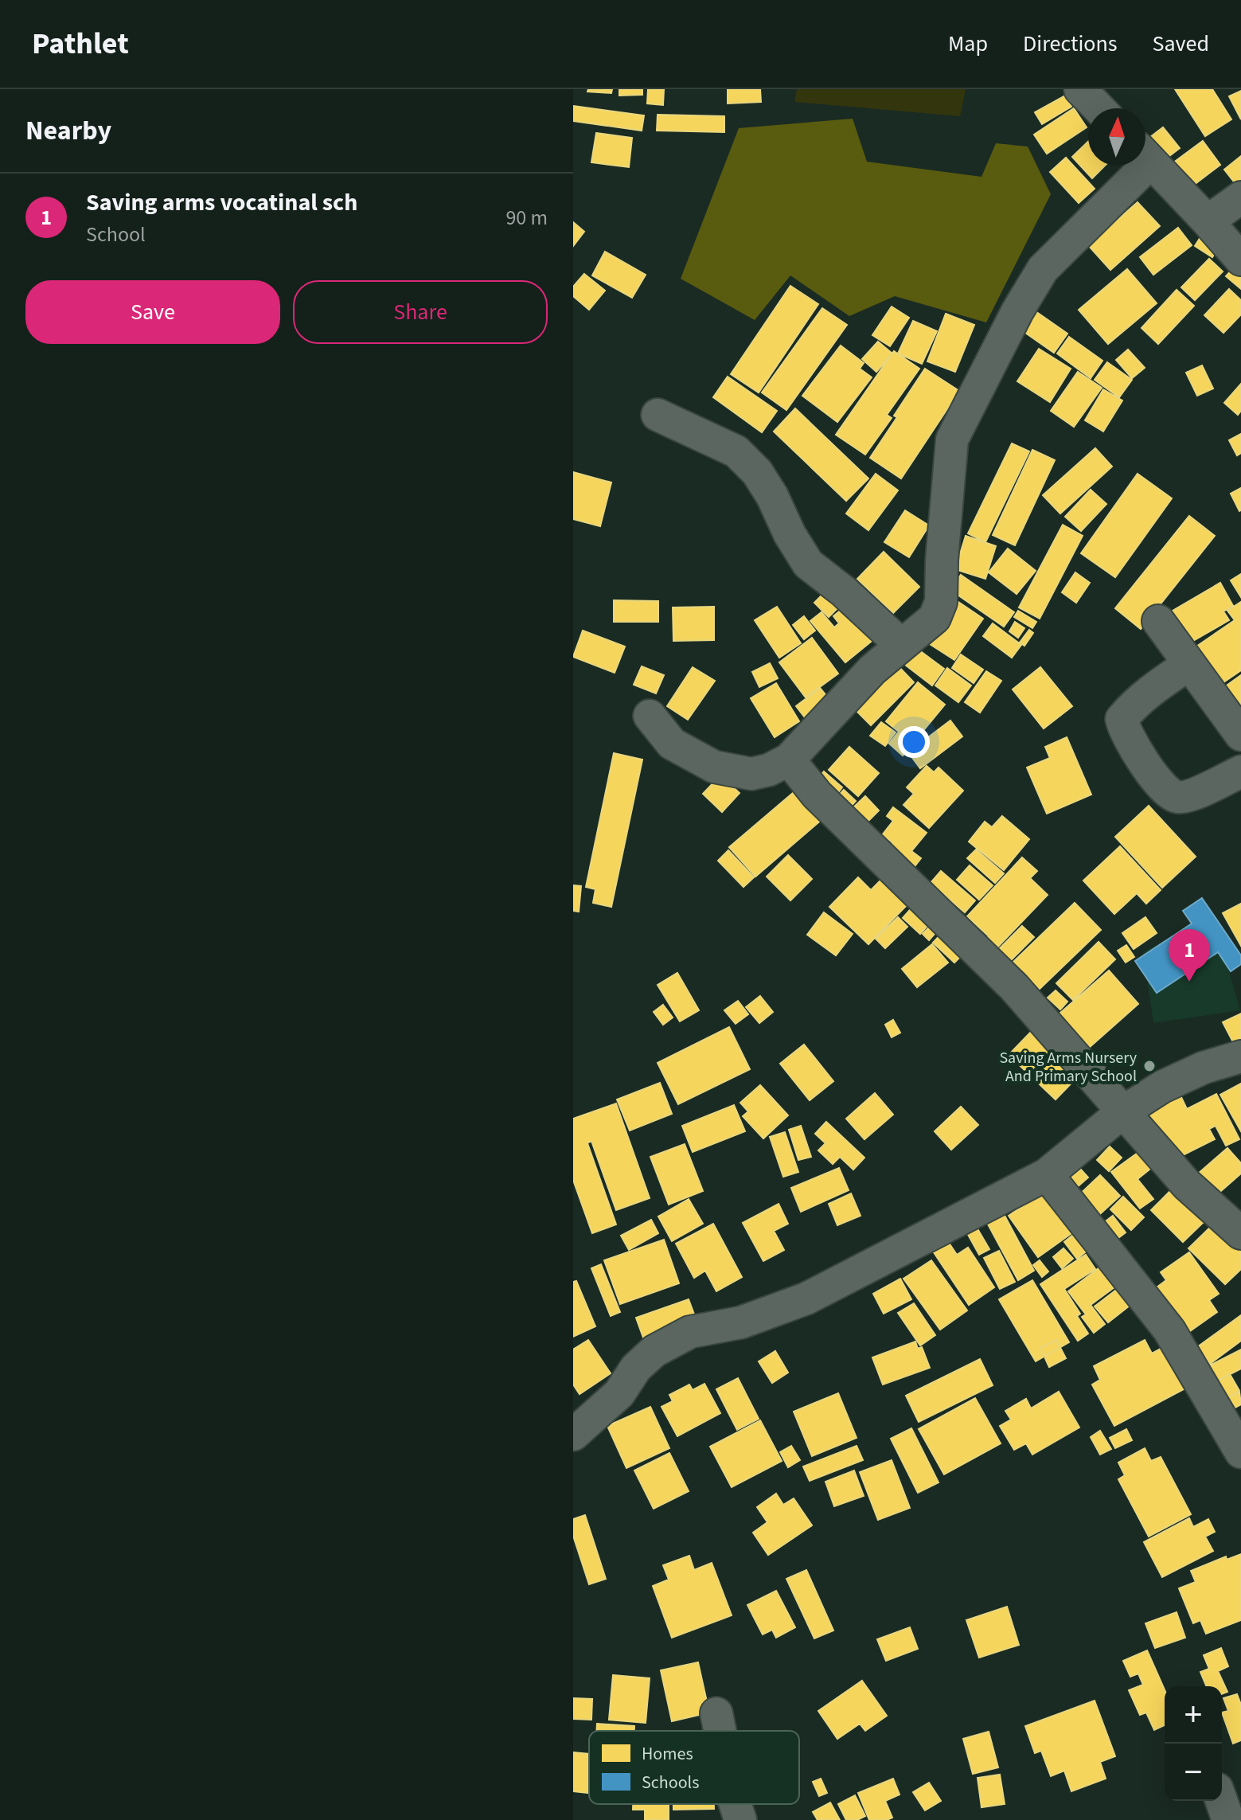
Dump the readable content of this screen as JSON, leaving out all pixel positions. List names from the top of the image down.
{
  "places": ["Saving Arms Nursery And Primary School"],
  "legend": ["Homes", "Schools"],
  "north": "top",
  "page": {
    "header": "Pathlet",
    "nav": ["Map", "Directions", "Saved"],
    "heading": "Nearby",
    "list": [
      {
        "mark": "1",
        "name": "Saving arms vocatinal sch",
        "note": "School",
        "value": "90 m"
      }
    ],
    "buttons": ["Save", "Share"],
    "pins": "1",
    "map_buttons": ["+", "−"]
  }
}
